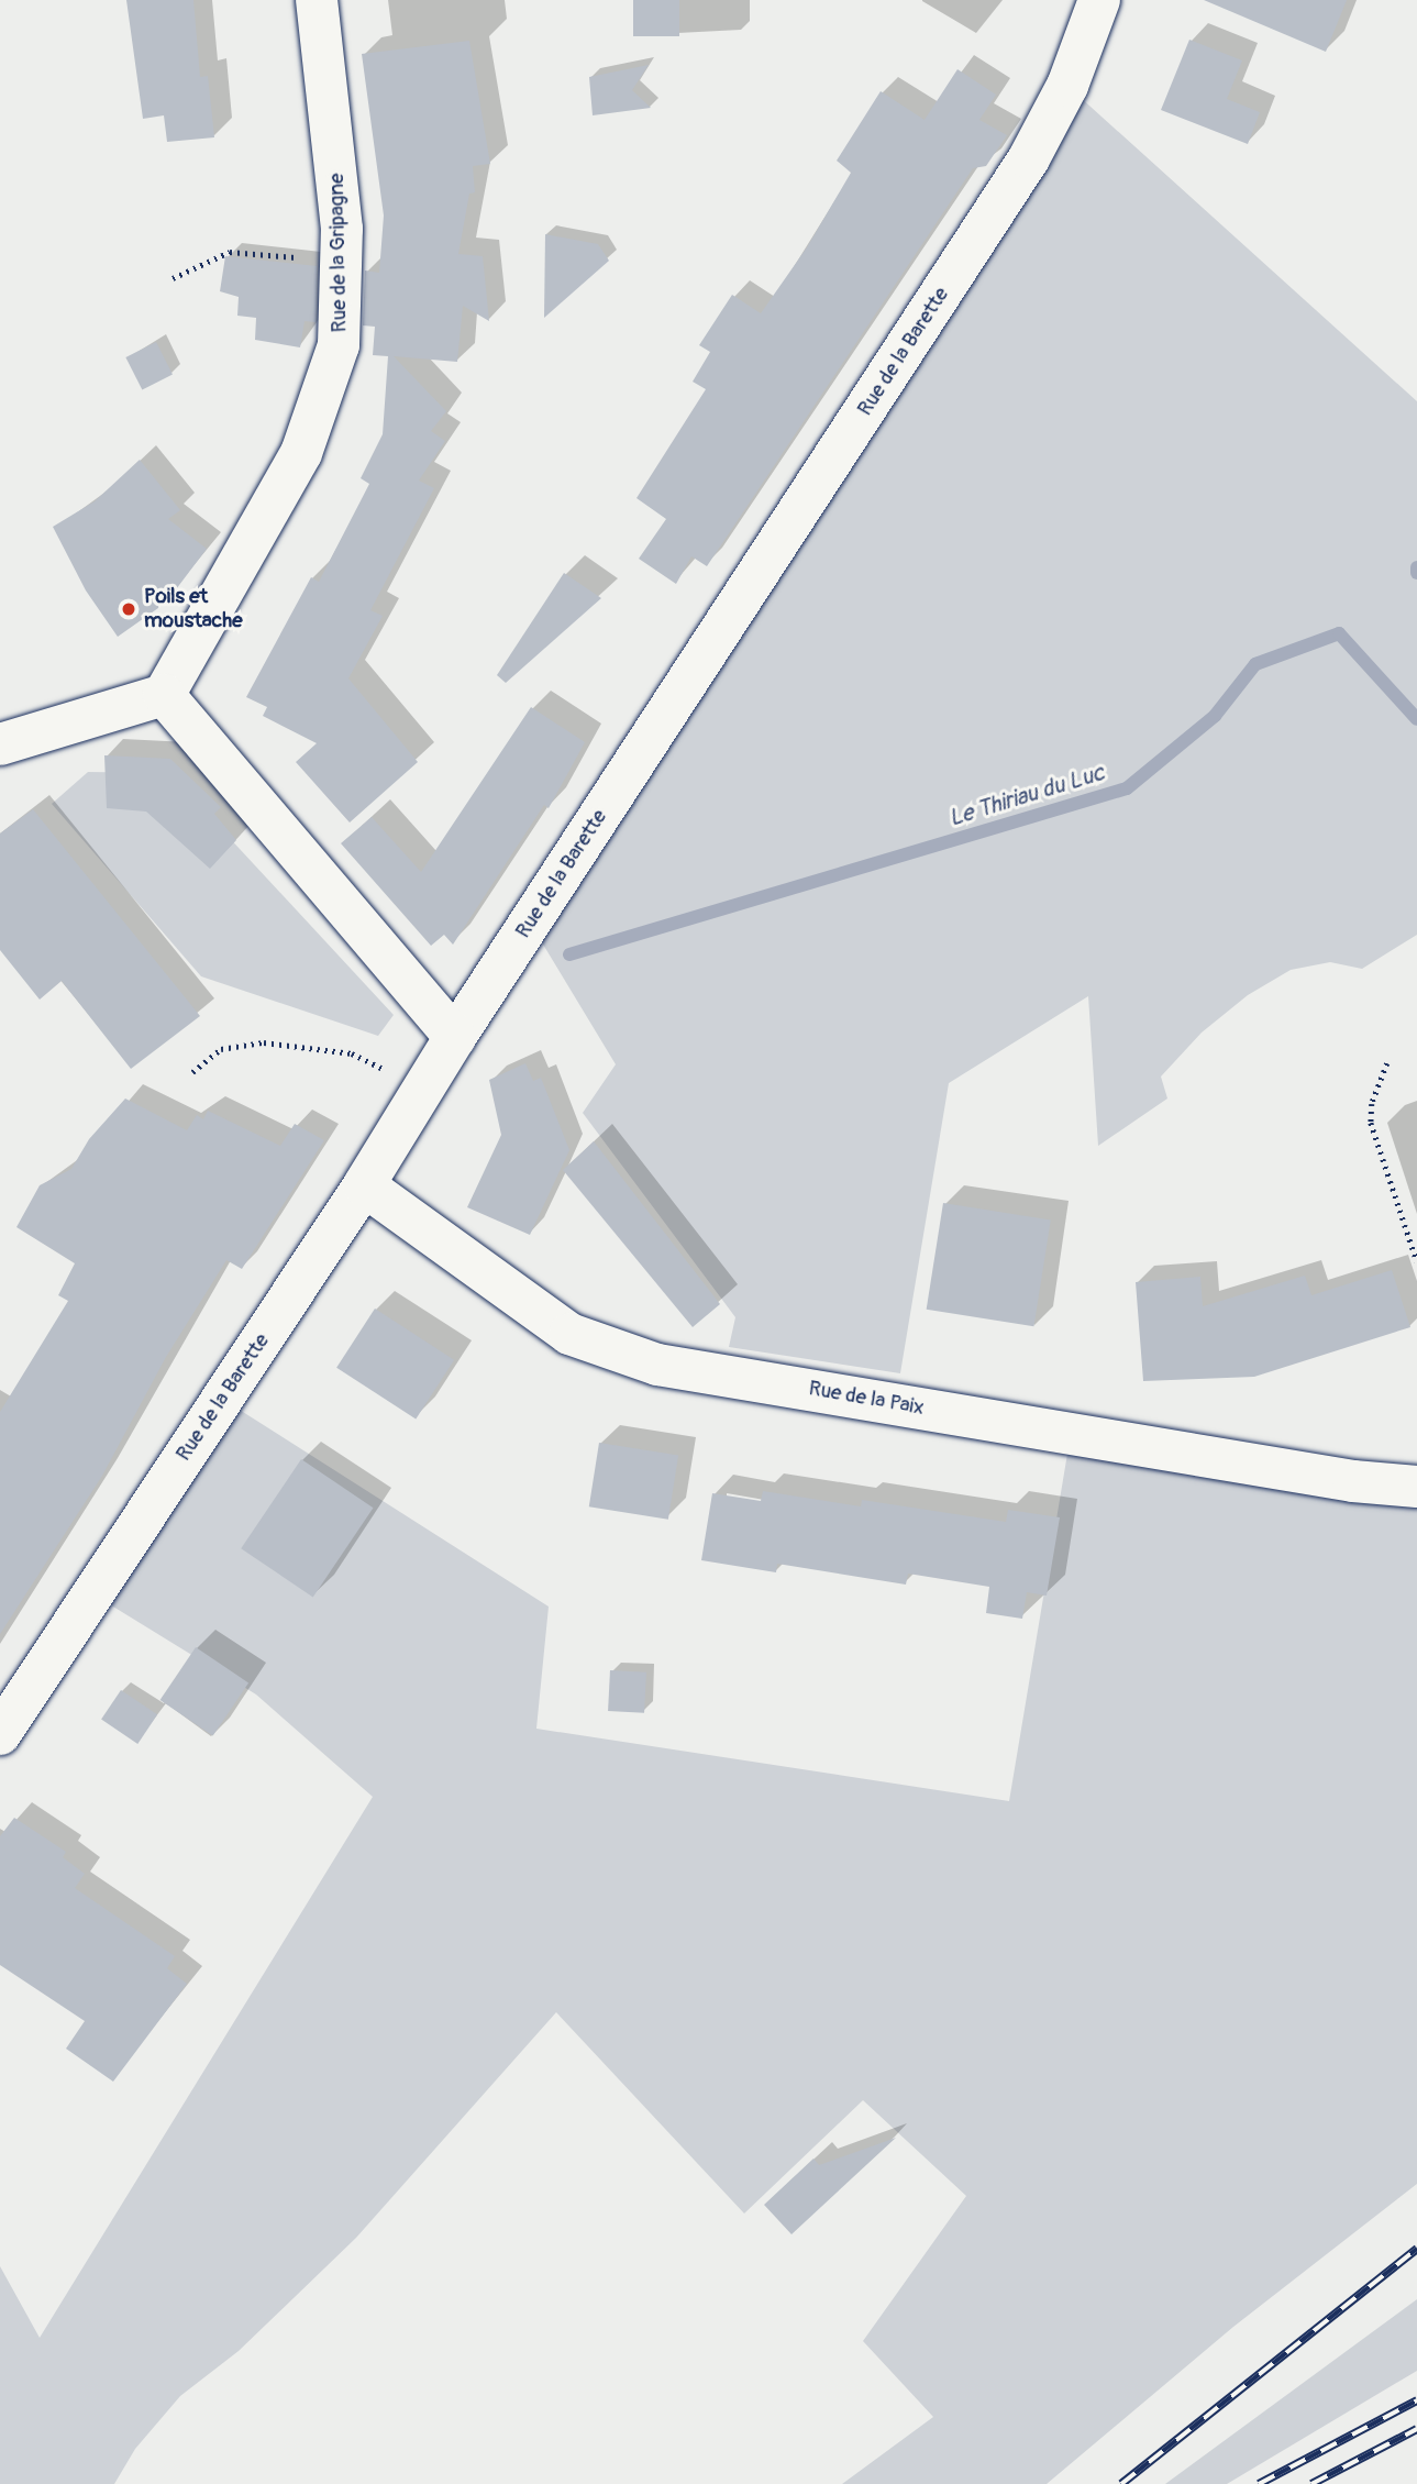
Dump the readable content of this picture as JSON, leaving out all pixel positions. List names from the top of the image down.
{
  "streets": {
    "street": ["Rue de la Gripagne", "Rue de la Barette", "Rue de la Paix"]
  },
  "crossings": [
    ["Rue de la Barette", "Rue de la Paix"]
  ],
  "water": ["Le Thiriau du Luc"],
  "places": ["Poils et moustache"]
}
